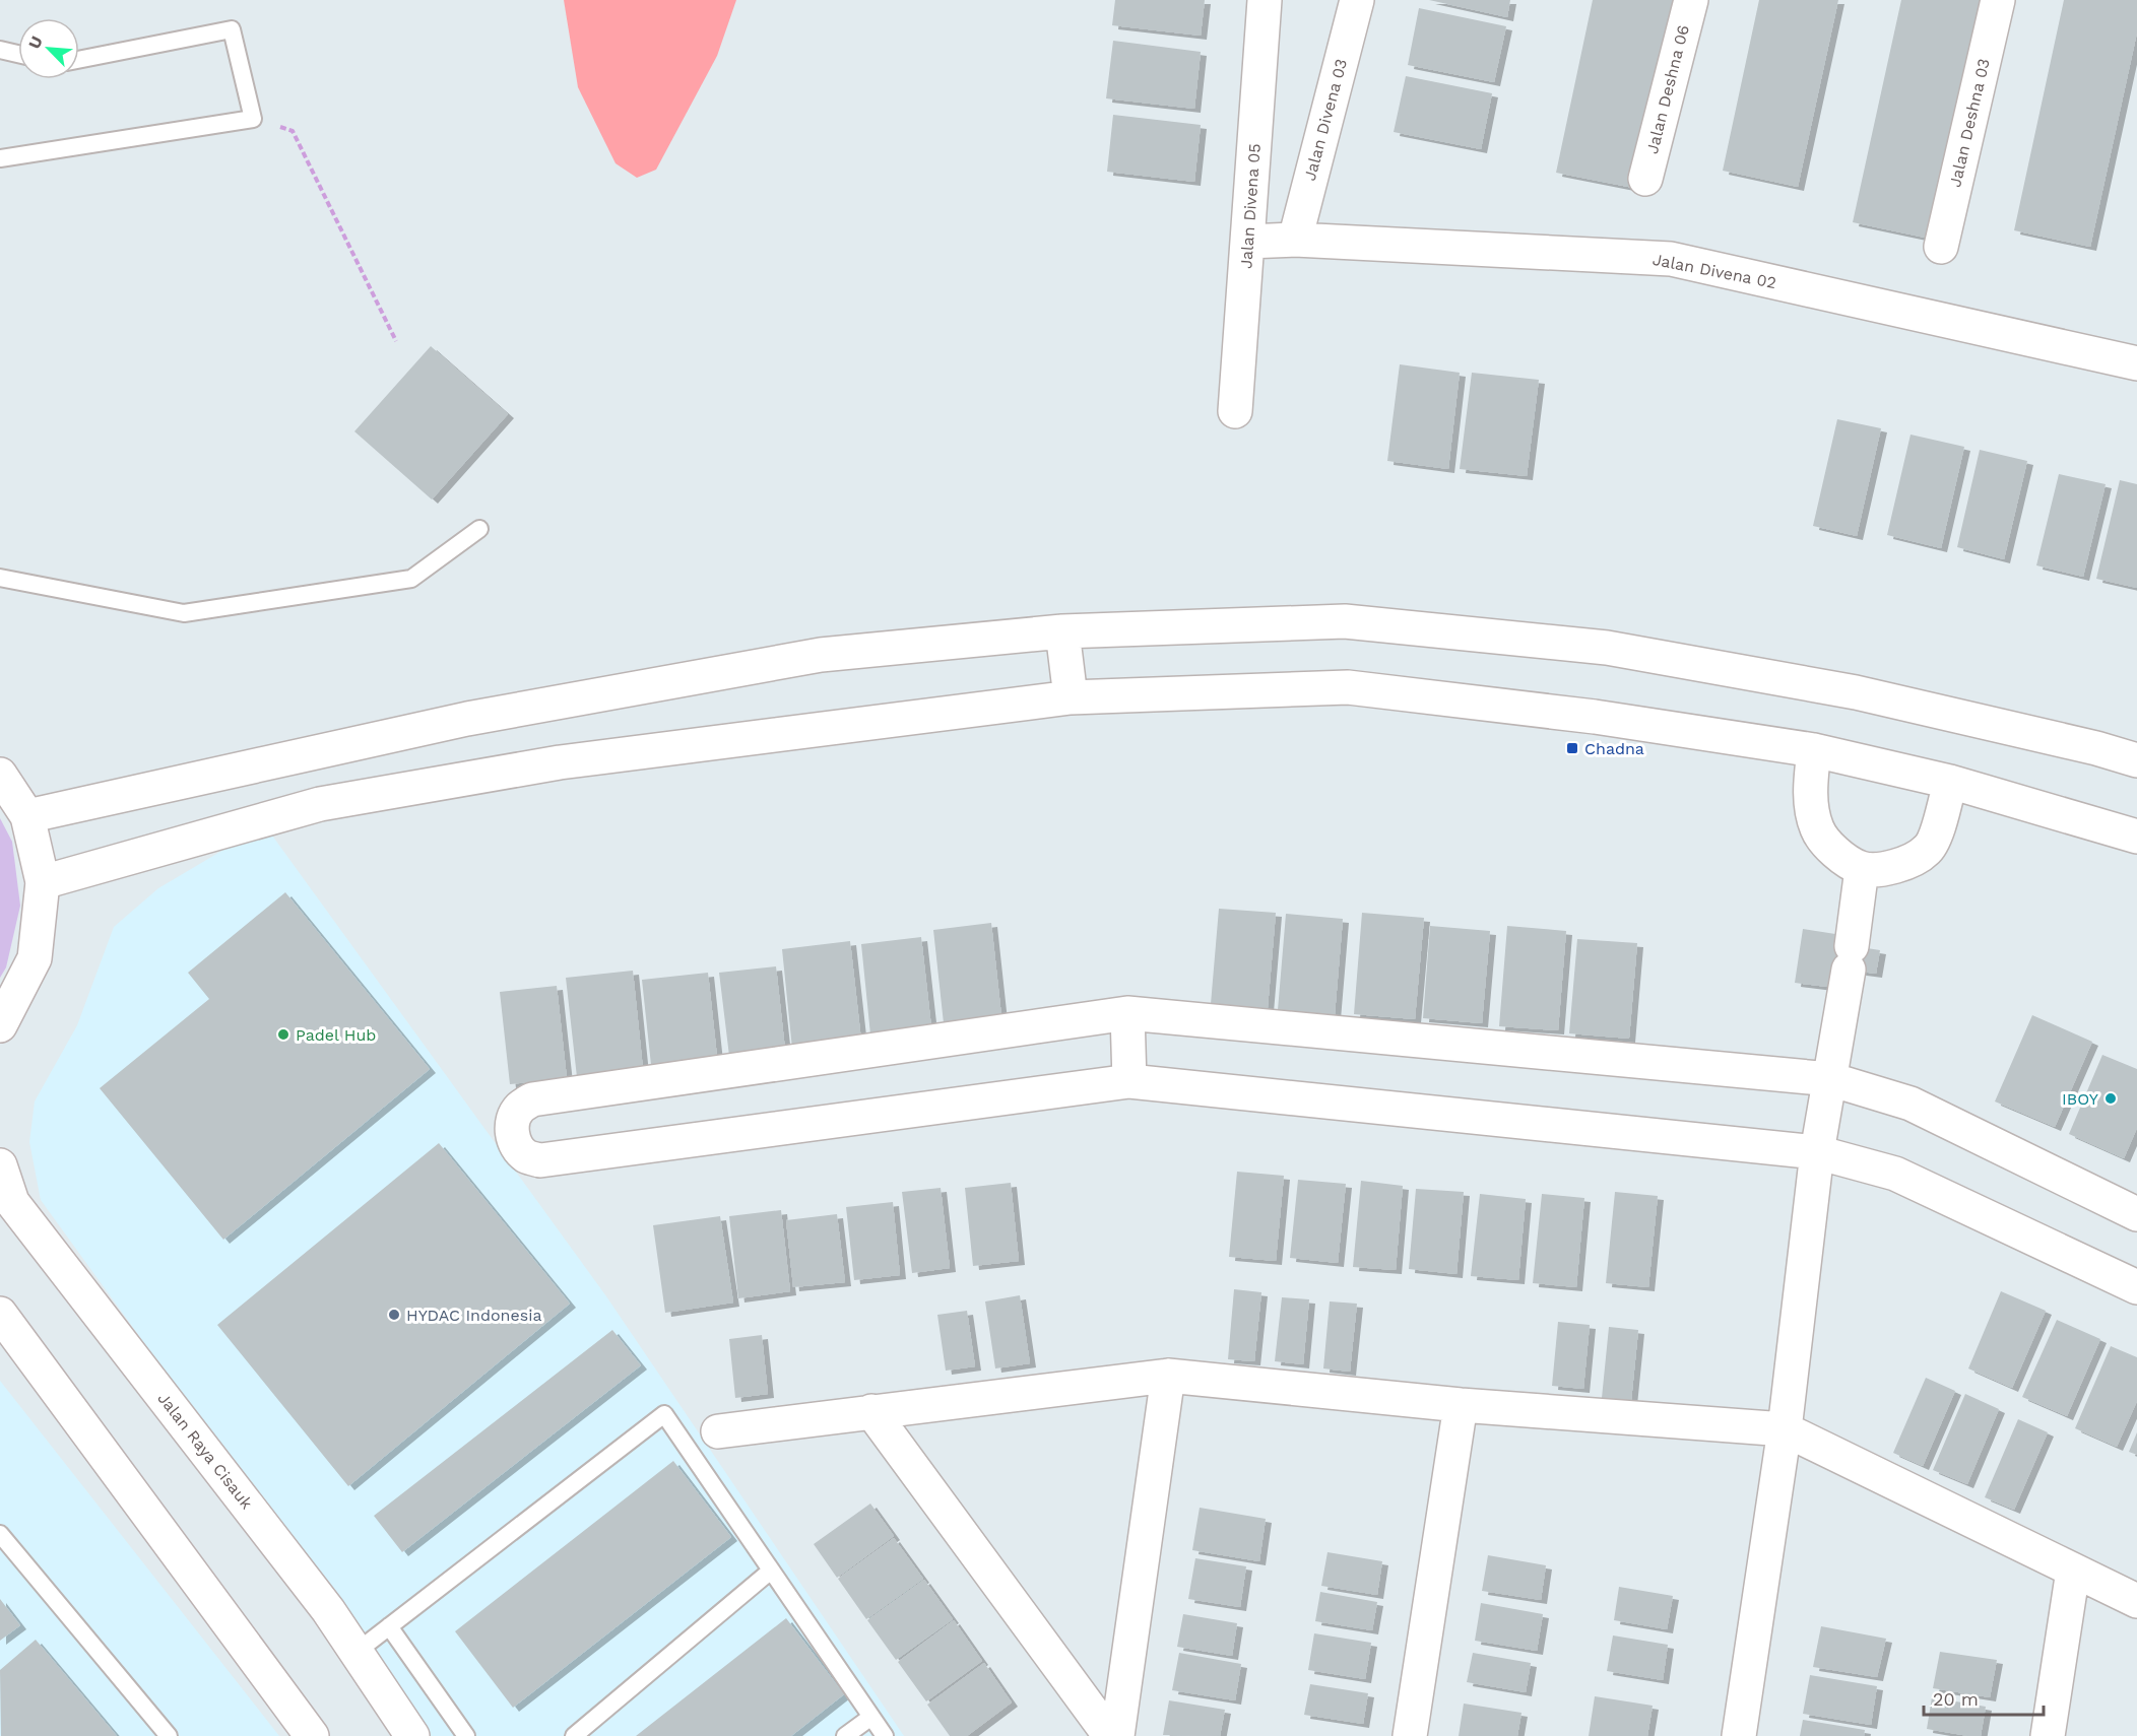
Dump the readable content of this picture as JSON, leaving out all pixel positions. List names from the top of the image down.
{
  "streets": {
    "street": [
      "Jalan Deshna 06",
      "Jalan Divena 03",
      "Jalan Deshna 03",
      "Jalan Divena 05",
      "Jalan Divena 02",
      "Jalan Raya Cisauk"
    ]
  },
  "crossings": [
    ["Jalan Divena 03", "Jalan Divena 02"],
    ["Jalan Divena 05", "Jalan Divena 02"]
  ],
  "places": {
    "transit": ["Chadna"],
    "other": ["Padel Hub", "IBOY", "HYDAC Indonesia"]
  },
  "scale_bar": "20 m",
  "north": "top left"
}
